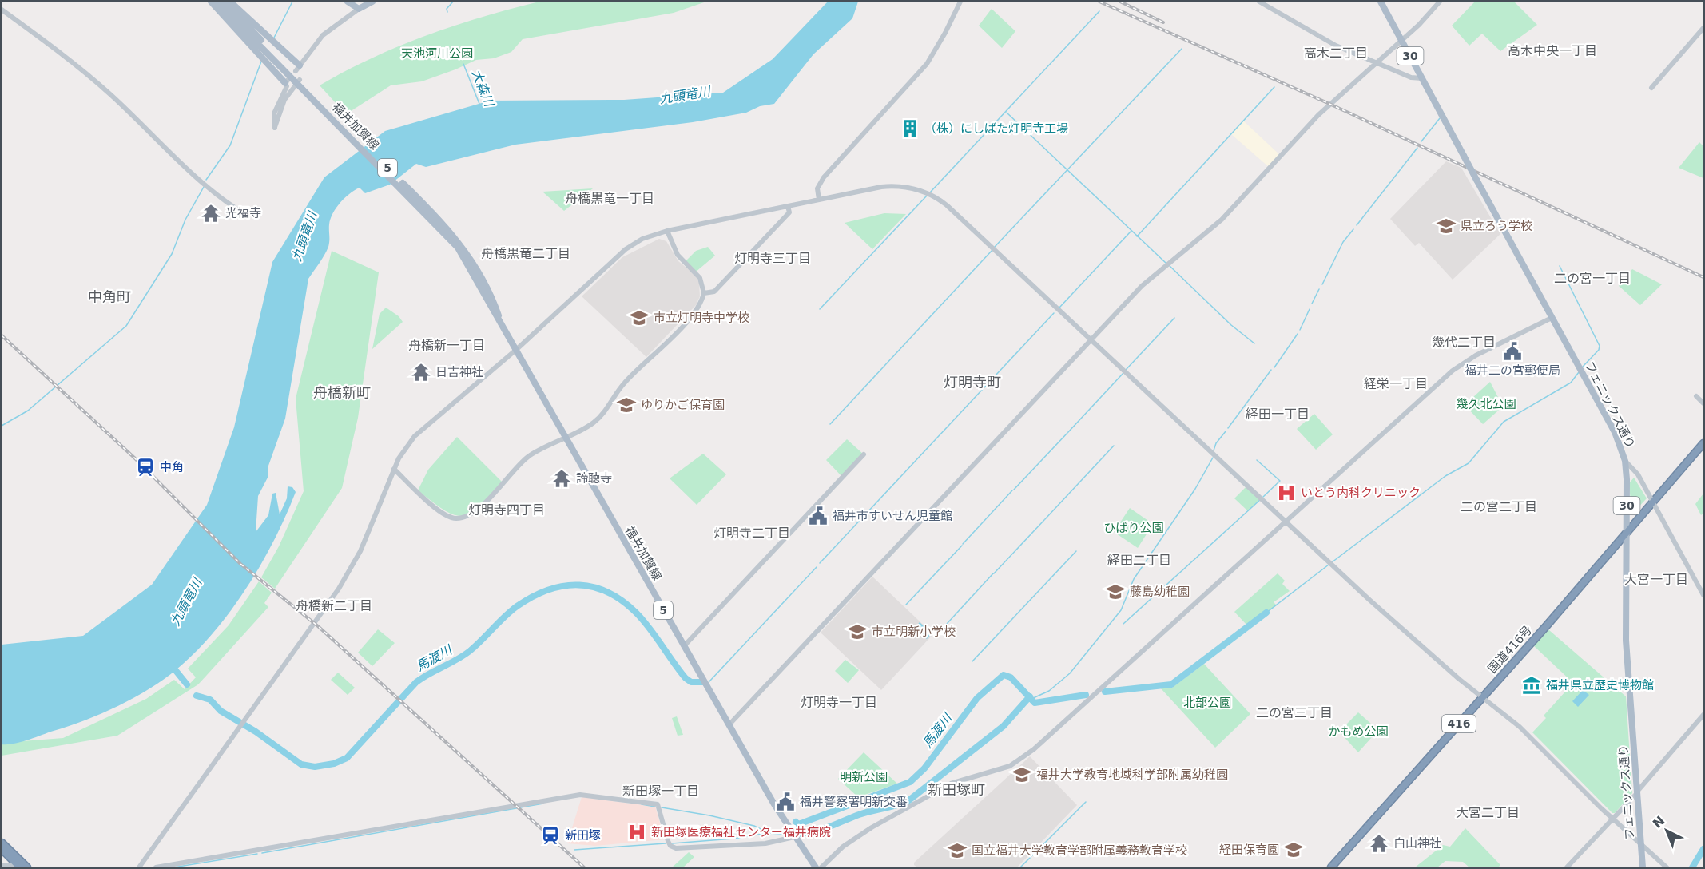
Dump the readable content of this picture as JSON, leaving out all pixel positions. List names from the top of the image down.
{
  "streets": {
    "highway": ["国道416号", "416"],
    "main road": [
      "30",
      "福井加賀線",
      "5",
      "フェニックス通り"
    ]
  },
  "crossings": [
    ["フェニックス通り", "国道416号"]
  ],
  "districts": [
    "高木中央一丁目",
    "高木二丁目",
    "舟橋黒竜一丁目",
    "舟橋黒竜二丁目",
    "灯明寺三丁目",
    "二の宮一丁目",
    "中角町",
    "幾代二丁目",
    "舟橋新一丁目",
    "灯明寺町",
    "経栄一丁目",
    "舟橋新町",
    "経田一丁目",
    "二の宮二丁目",
    "灯明寺四丁目",
    "灯明寺二丁目",
    "経田二丁目",
    "大宮一丁目",
    "舟橋新二丁目",
    "灯明寺一丁目",
    "二の宮三丁目",
    "新田塚町",
    "新田塚一丁目",
    "大宮二丁目"
  ],
  "water": ["大森川", "九頭竜川", "馬渡川"],
  "parks": [
    "天池河川公園",
    "幾久北公園",
    "ひばり公園",
    "北部公園",
    "かもめ公園",
    "明新公園"
  ],
  "places": {
    "building": ["（株）にしばた灯明寺工場"],
    "temple": [
      "光福寺",
      "日吉神社",
      "諦聴寺",
      "白山神社"
    ],
    "school or university": [
      "県立ろう学校",
      "市立灯明寺中学校",
      "ゆりかご保育園",
      "藤島幼稚園",
      "市立明新小学校",
      "福井大学教育地域科学部附属幼稚園",
      "経田保育園",
      "国立福井大学教育学部附属義務教育学校"
    ],
    "public building": ["福井二の宮郵便局", "福井市すいせん児童館", "福井警察署明新交番"],
    "station": ["中角", "新田塚"],
    "hospital": ["いとう内科クリニック", "新田塚医療福祉センター福井病院"],
    "museum": ["福井県立歴史博物館"]
  },
  "north": "top left"
}
